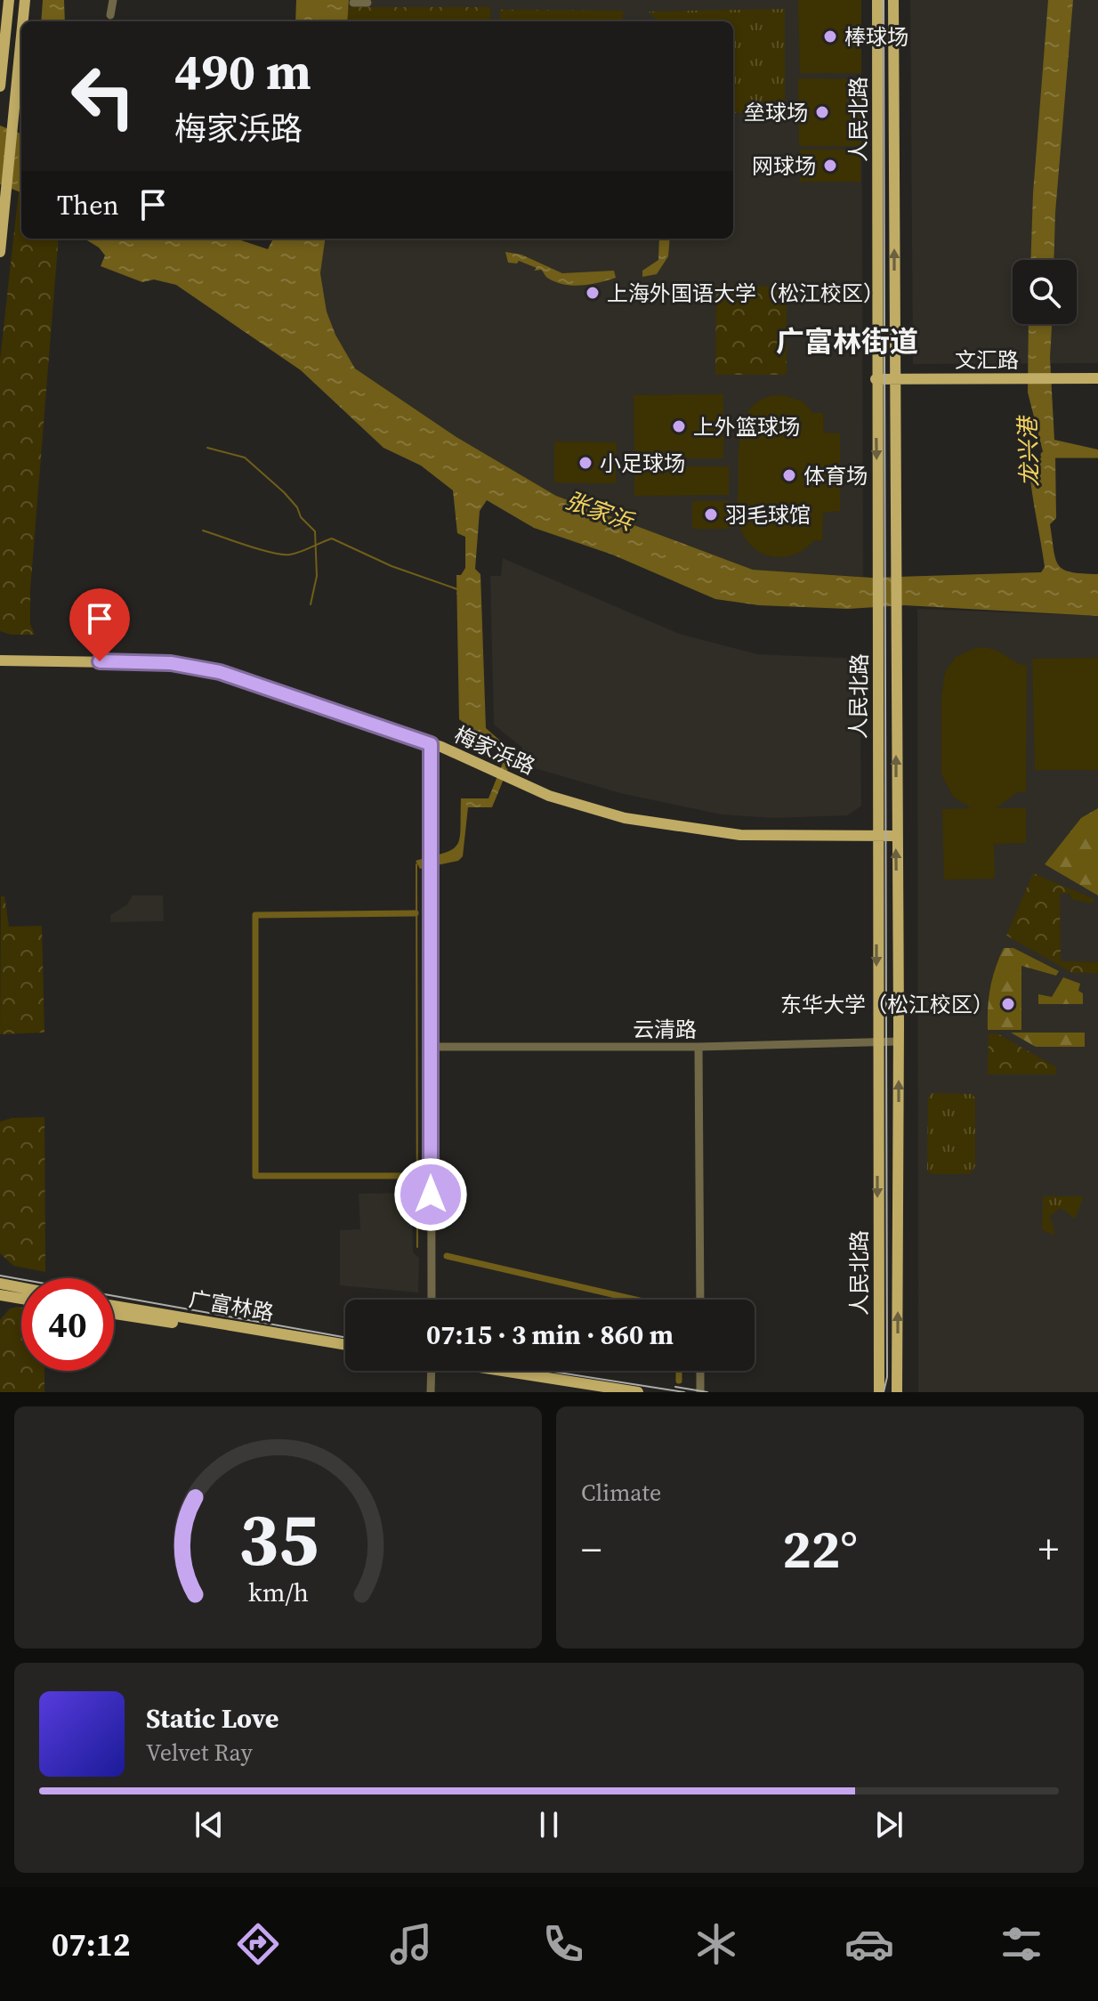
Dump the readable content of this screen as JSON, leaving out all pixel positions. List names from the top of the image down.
{
  "streets": {
    "main road": [
      "人民北路",
      "文汇路",
      "梅家浜路",
      "广富林路"
    ],
    "street": ["云清路"]
  },
  "crossings": [
    ["人民北路", "文汇路"],
    ["人民北路", "梅家浜路"],
    ["人民北路", "云清路"]
  ],
  "districts": ["广富林街道"],
  "water": ["龙兴港", "张家浜"],
  "places": [
    "棒球场",
    "垒球场",
    "网球场",
    "上海外国语大学（松江校区）",
    "上外篮球场",
    "小足球场",
    "体育场",
    "羽毛球馆",
    "东华大学（松江校区）"
  ],
  "page": {
    "turn": ["490 m", "梅家浜路"],
    "then": "Then",
    "limit": "40",
    "trip": "07:15 · 3 min · 860 m",
    "tile": "Climate",
    "heat": ["−", "22°", "+"],
    "song": ["Static Love", "Velvet Ray"],
    "tabs": "07:12",
    "gauge": ["35", "km/h"]
  }
}
